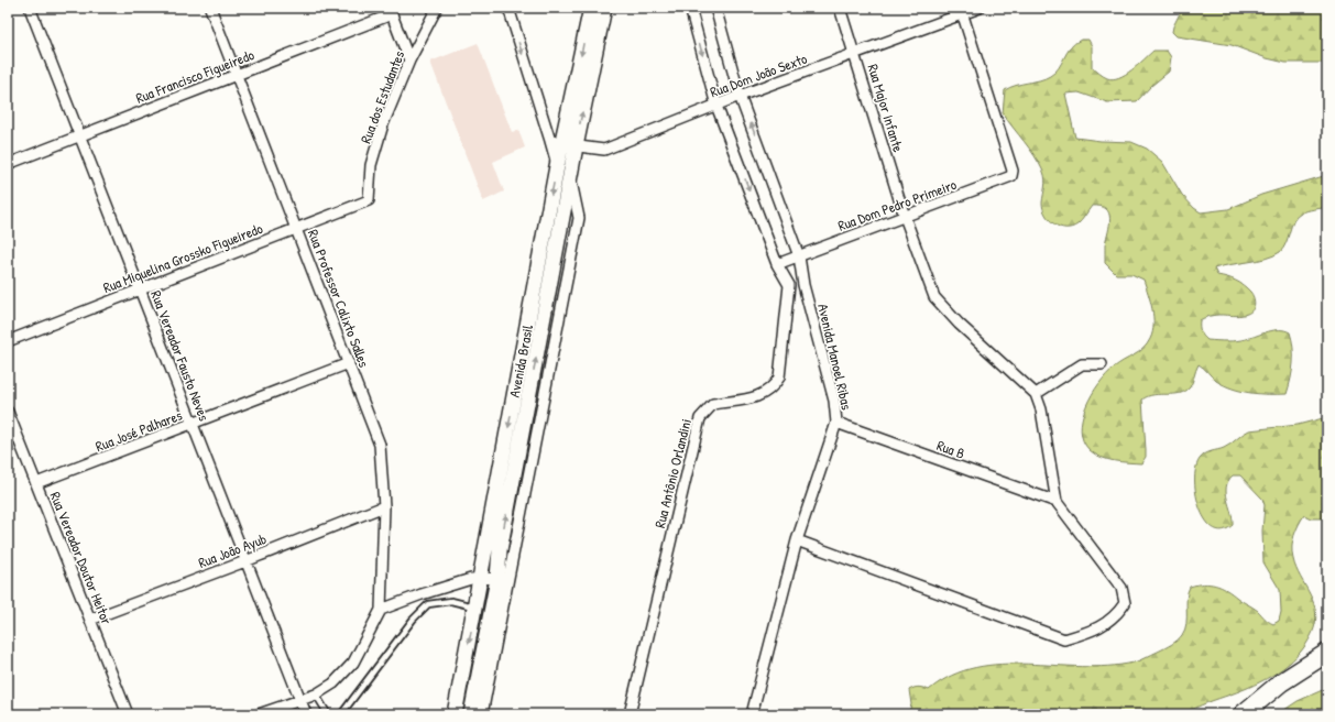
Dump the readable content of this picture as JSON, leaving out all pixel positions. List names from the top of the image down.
{
  "streets": {
    "main road": ["Avenida Brasil"],
    "street": [
      "Rua Dom João Sexto",
      "Rua Francisco Figueiredo",
      "Rua dos Estudantes",
      "Rua Major Infante",
      "Rua Dom Pedro Primeiro",
      "Rua Miquelina Grossko Figueiredo",
      "Rua Professor Calixto Salles",
      "Rua Vereador Fausto Neves",
      "Avenida Manoel Ribas",
      "Rua José Palhares",
      "Rua B",
      "Rua Antônio Orlandini",
      "Rua João Ayub",
      "Rua Vereador Doutor Heitor"
    ]
  },
  "crossings": [
    ["Rua Dom João Sexto", "Rua Major Infante"],
    ["Rua Dom João Sexto", "Rua Dom Pedro Primeiro"],
    ["Rua Dom João Sexto", "Avenida Manoel Ribas"],
    ["Rua Dom João Sexto", "Avenida Brasil"],
    ["Rua Francisco Figueiredo", "Rua Professor Calixto Salles"],
    ["Rua Francisco Figueiredo", "Rua Vereador Fausto Neves"],
    ["Rua dos Estudantes", "Rua Miquelina Grossko Figueiredo"],
    ["Rua Major Infante", "Rua Dom Pedro Primeiro"],
    ["Rua Dom Pedro Primeiro", "Avenida Manoel Ribas"],
    ["Rua Miquelina Grossko Figueiredo", "Rua Professor Calixto Salles"],
    ["Rua Miquelina Grossko Figueiredo", "Rua Vereador Fausto Neves"],
    ["Rua Professor Calixto Salles", "Rua José Palhares"],
    ["Rua Professor Calixto Salles", "Rua João Ayub"],
    ["Rua Vereador Fausto Neves", "Rua José Palhares"],
    ["Rua Vereador Fausto Neves", "Rua João Ayub"],
    ["Avenida Manoel Ribas", "Rua B"],
    ["Rua José Palhares", "Rua Vereador Doutor Heitor"],
    ["Rua João Ayub", "Rua Vereador Doutor Heitor"]
  ]
}
